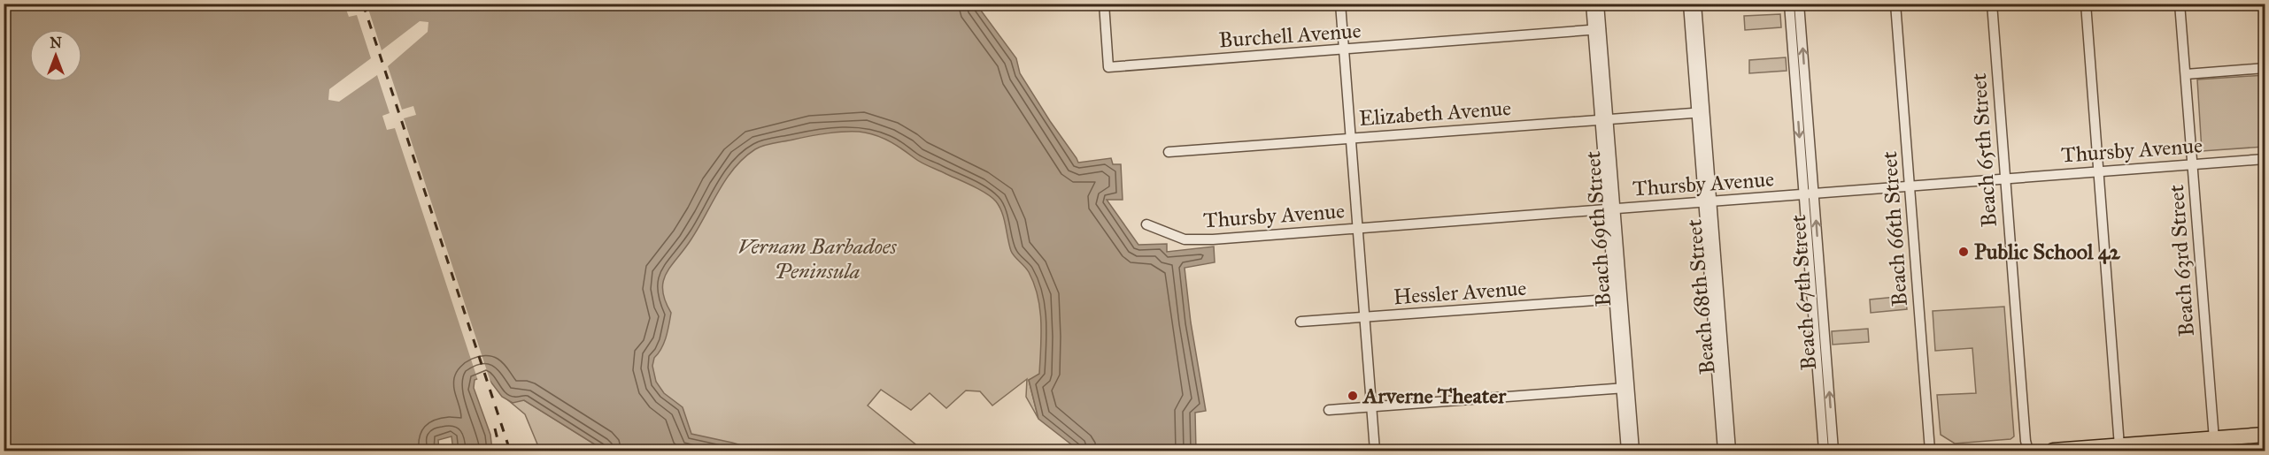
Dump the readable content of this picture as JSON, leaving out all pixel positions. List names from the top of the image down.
{
  "streets": {
    "street": [
      "Burchell Avenue",
      "Elizabeth Avenue",
      "Beach 65th Street",
      "Thursby Avenue",
      "Beach 69th Street",
      "Beach 66th Street",
      "Beach 63rd Street",
      "Hessler Avenue",
      "Beach 67th Street",
      "Beach 68th Street"
    ]
  },
  "crossings": [
    ["Burchell Avenue", "Beach 69th Street"],
    ["Elizabeth Avenue", "Beach 69th Street"],
    ["Elizabeth Avenue", "Beach 68th Street"],
    ["Beach 65th Street", "Thursby Avenue"],
    ["Thursby Avenue", "Beach 69th Street"],
    ["Thursby Avenue", "Beach 66th Street"],
    ["Thursby Avenue", "Beach 63rd Street"],
    ["Thursby Avenue", "Beach 67th Street"],
    ["Thursby Avenue", "Beach 68th Street"],
    ["Beach 69th Street", "Hessler Avenue"]
  ],
  "parks": ["Vernam Barbadoes Peninsula"],
  "places": ["Public School 42", "Arverne Theater"],
  "north": "top"
}
